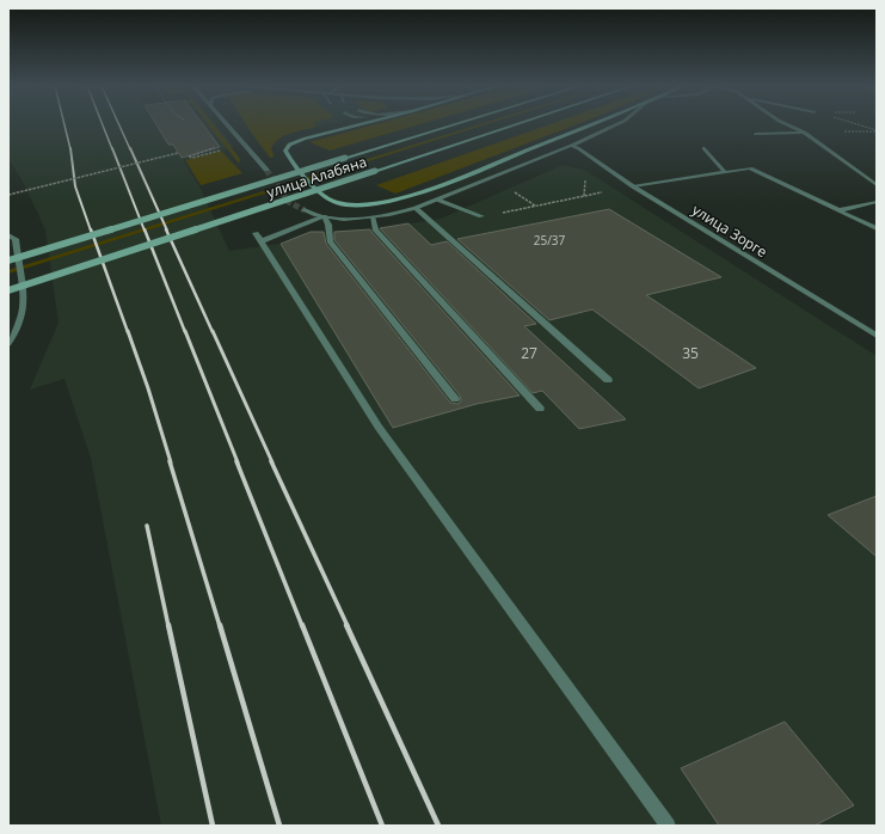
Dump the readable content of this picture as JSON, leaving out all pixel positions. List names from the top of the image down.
{
  "streets": {
    "main road": ["улица Алабяна"],
    "street": ["улица Зорге"]
  },
  "house_numbers": ["25/37", "27", "35"]
}
